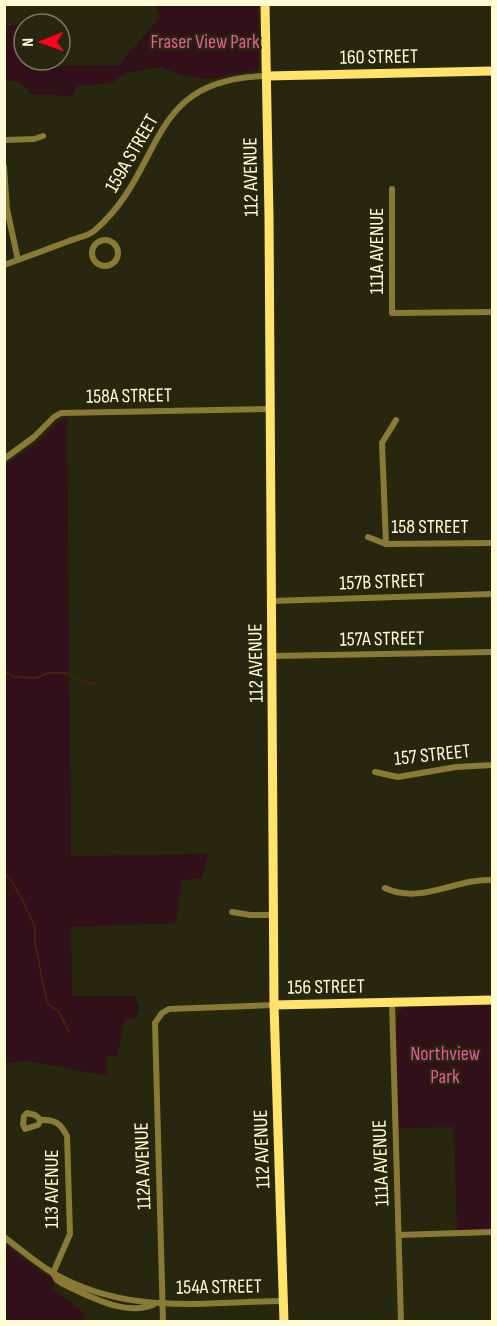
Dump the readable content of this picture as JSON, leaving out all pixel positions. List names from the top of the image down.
{
  "streets": {
    "street": [
      "160 STREET",
      "159A STREET",
      "112 AVENUE",
      "111A AVENUE",
      "158A STREET",
      "158 STREET",
      "157B STREET",
      "157A STREET",
      "157 STREET",
      "156 STREET",
      "112A AVENUE",
      "113 AVENUE",
      "154A STREET"
    ]
  },
  "crossings": [
    ["160 STREET", "159A STREET"],
    ["160 STREET", "112 AVENUE"],
    ["159A STREET", "112 AVENUE"],
    ["112 AVENUE", "158A STREET"],
    ["112 AVENUE", "157B STREET"],
    ["112 AVENUE", "157A STREET"],
    ["112 AVENUE", "156 STREET"],
    ["112 AVENUE", "154A STREET"],
    ["111A AVENUE", "156 STREET"],
    ["156 STREET", "112A AVENUE"],
    ["112A AVENUE", "154A STREET"],
    ["113 AVENUE", "154A STREET"]
  ],
  "parks": ["Fraser View Park", "Northview Park"],
  "north": "left"
}
